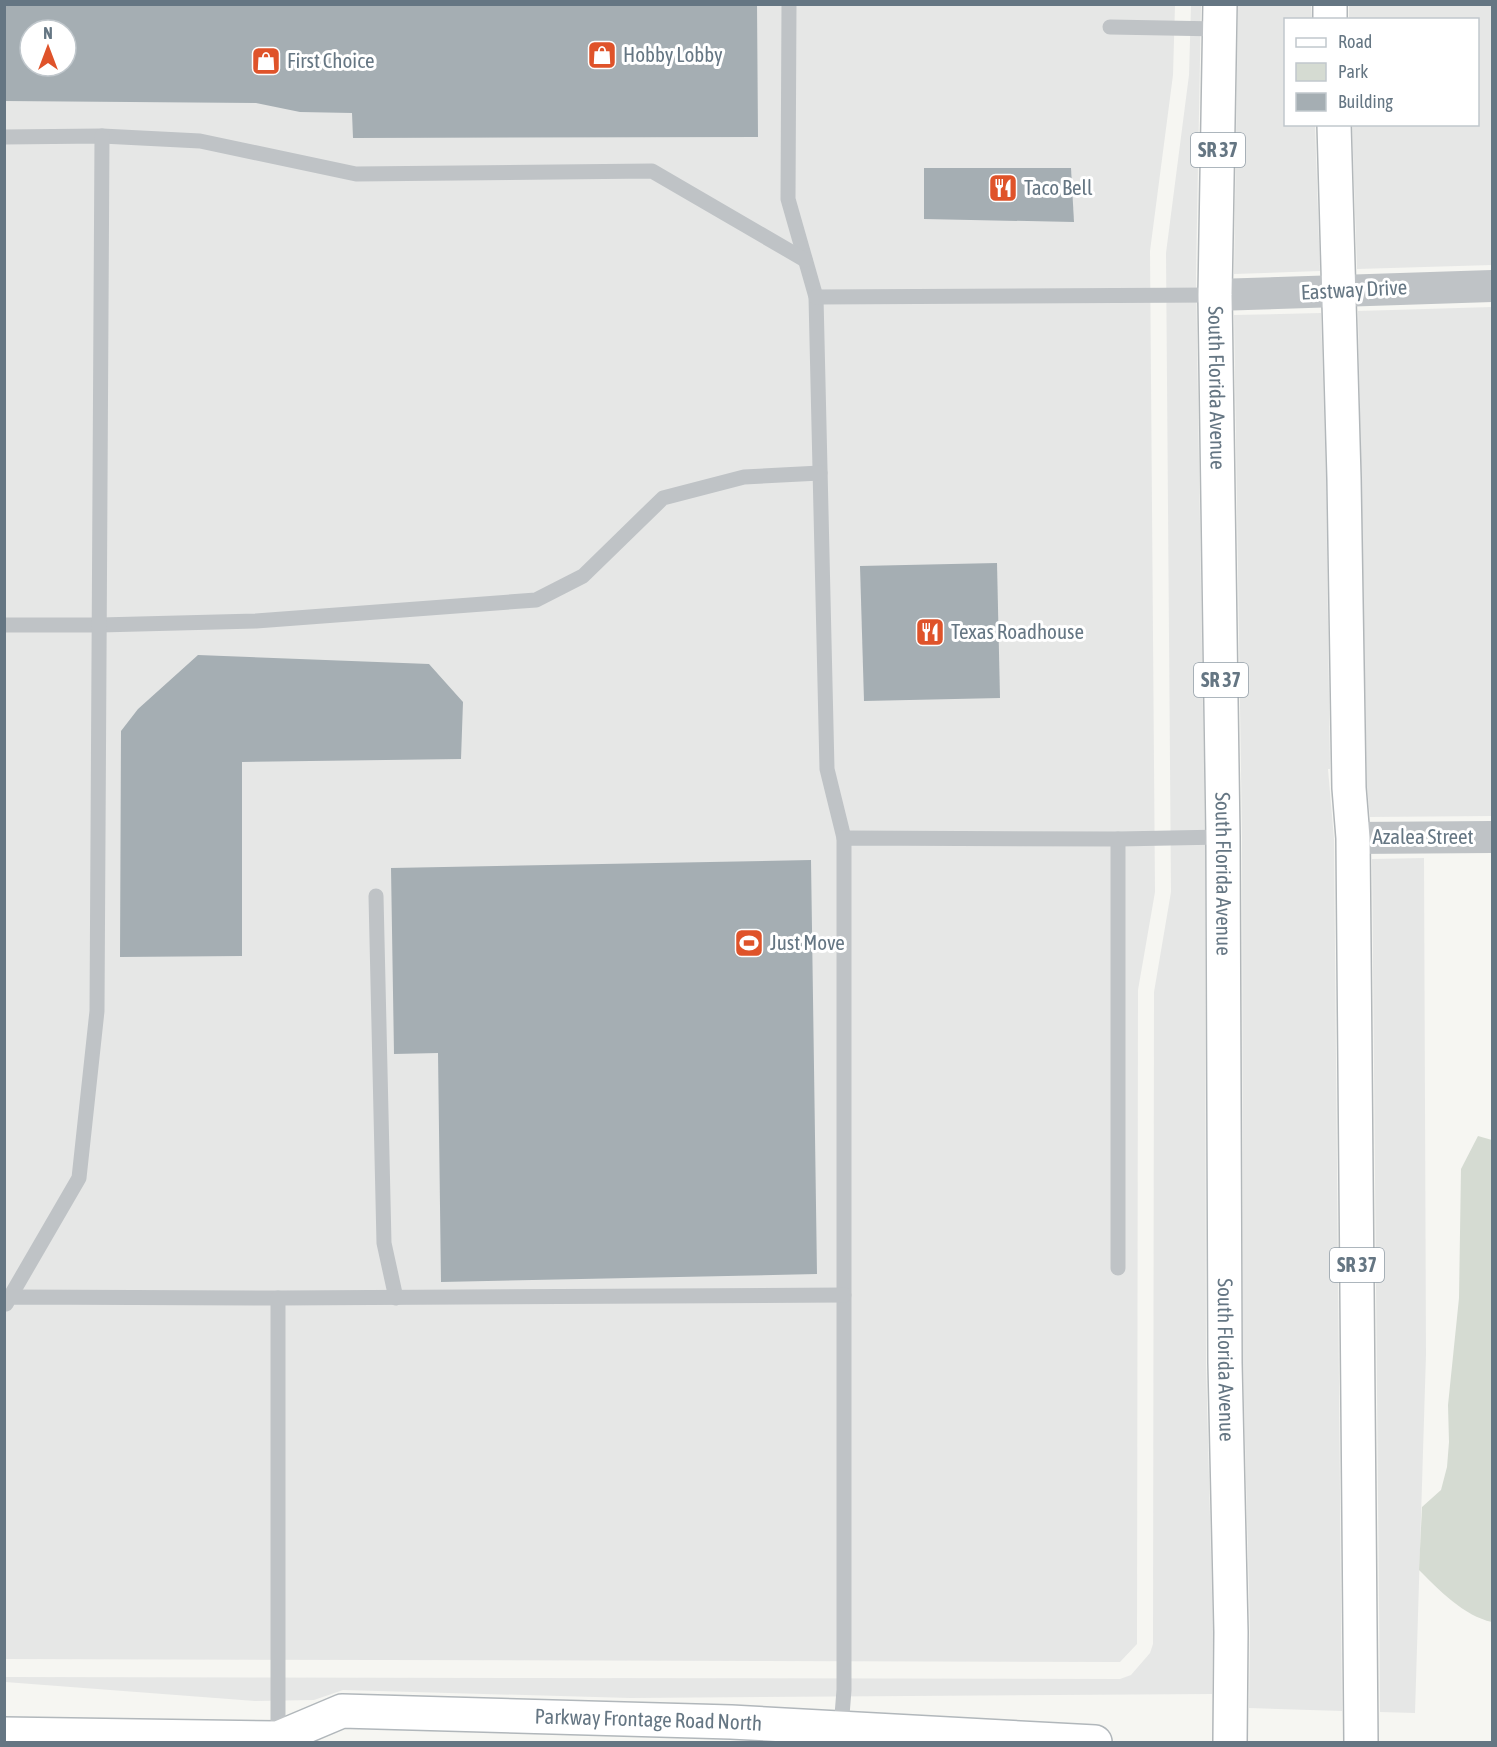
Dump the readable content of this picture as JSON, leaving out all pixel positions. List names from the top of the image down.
{
  "streets": {
    "main road": ["SR 37", "South Florida Avenue", "Parkway Frontage Road North"],
    "street": ["Eastway Drive", "Azalea Street"]
  },
  "crossings": [
    ["SR 37", "Eastway Drive"],
    ["SR 37", "Azalea Street"],
    ["Eastway Drive", "South Florida Avenue"]
  ],
  "places": {
    "shop": ["Hobby Lobby", "First Choice"],
    "restaurant": ["Taco Bell", "Texas Roadhouse"],
    "sports": ["Just Move"]
  },
  "legend": ["Road", "Park", "Building"],
  "north": "top"
}
